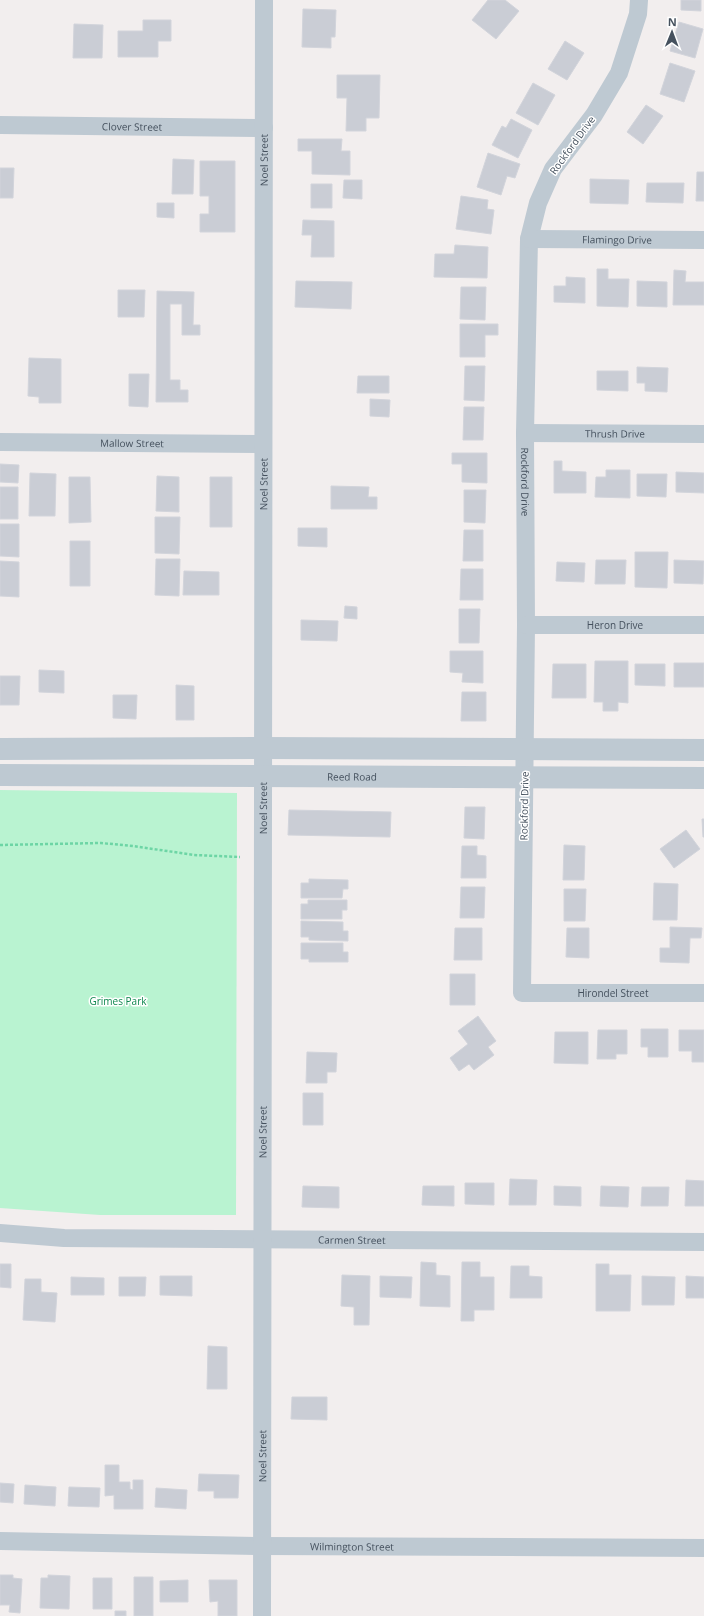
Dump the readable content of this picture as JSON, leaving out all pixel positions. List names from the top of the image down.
{
  "streets": {
    "street": [
      "Clover Street",
      "Rockford Drive",
      "Noel Street",
      "Flamingo Drive",
      "Thrush Drive",
      "Mallow Street",
      "Heron Drive",
      "Reed Road",
      "Hirondel Street",
      "Carmen Street",
      "Wilmington Street"
    ]
  },
  "crossings": [
    ["Clover Street", "Noel Street"],
    ["Rockford Drive", "Flamingo Drive"],
    ["Rockford Drive", "Thrush Drive"],
    ["Rockford Drive", "Heron Drive"],
    ["Rockford Drive", "Reed Road"],
    ["Rockford Drive", "Hirondel Street"],
    ["Noel Street", "Mallow Street"],
    ["Noel Street", "Reed Road"],
    ["Noel Street", "Carmen Street"],
    ["Noel Street", "Wilmington Street"]
  ],
  "parks": ["Grimes Park"],
  "north": "top"
}
